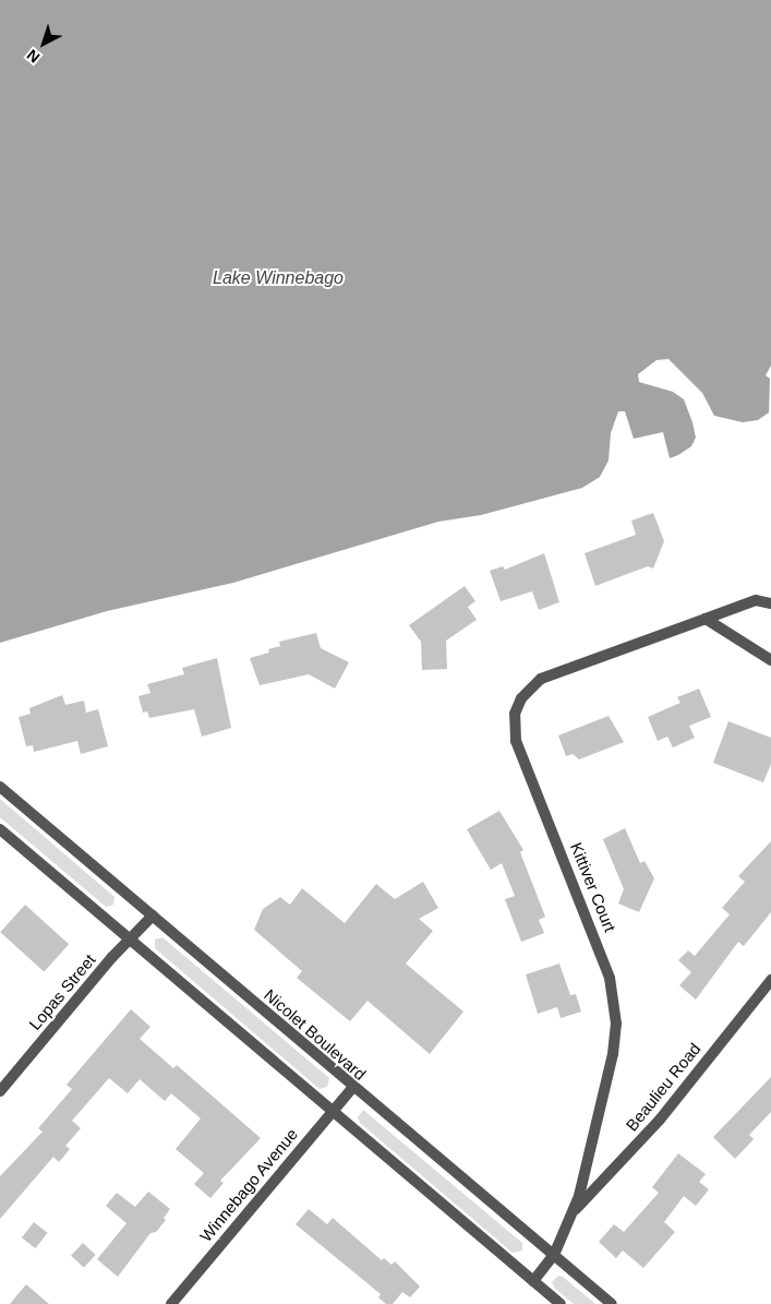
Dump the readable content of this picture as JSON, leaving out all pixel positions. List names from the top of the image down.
{
  "streets": {
    "street": [
      "Kittiver Court",
      "Lopas Street",
      "Nicolet Boulevard",
      "Beaulieu Road",
      "Winnebago Avenue"
    ]
  },
  "crossings": [
    ["Kittiver Court", "Nicolet Boulevard"],
    ["Kittiver Court", "Beaulieu Road"],
    ["Lopas Street", "Nicolet Boulevard"],
    ["Nicolet Boulevard", "Winnebago Avenue"]
  ],
  "water": ["Lake Winnebago"],
  "north": "bottom left"
}
